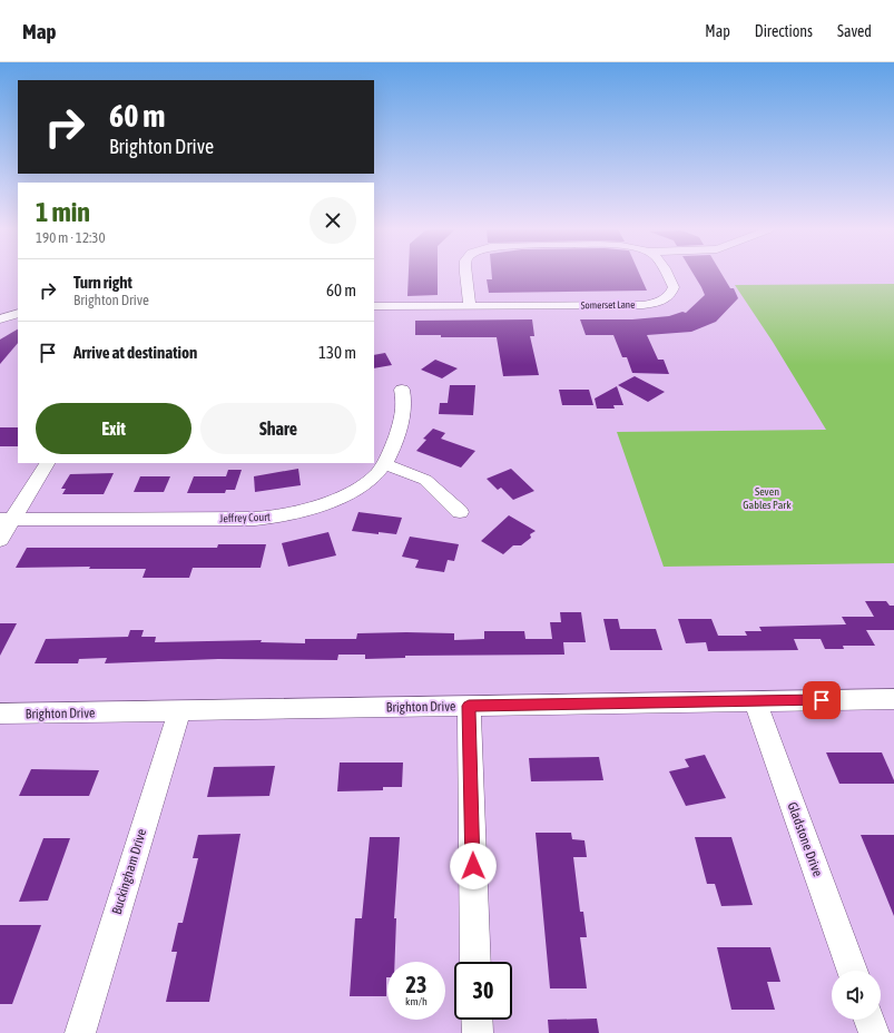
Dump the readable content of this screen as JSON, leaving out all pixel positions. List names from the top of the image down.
{
  "streets": {
    "street": [
      "Somerset Lane",
      "Jeffrey Court",
      "Brighton Drive",
      "Gladstone Drive",
      "Buckingham Drive"
    ]
  },
  "crossings": [
    ["Brighton Drive", "Gladstone Drive"],
    ["Brighton Drive", "Buckingham Drive"]
  ],
  "parks": ["Seven Gables Park"],
  "page": {
    "header": "Map",
    "nav": ["Map", "Directions", "Saved"],
    "turn": ["60 m", "Brighton Drive"],
    "heading": ["1 min", "190 m · 12:30"],
    "list": [
      {
        "name": "Turn right",
        "note": "Brighton Drive",
        "value": "60 m"
      },
      {
        "name": "Arrive at destination",
        "value": "130 m"
      }
    ],
    "buttons": ["Exit", "Share"],
    "speed": "23 km/h",
    "limit": "30"
  }
}
